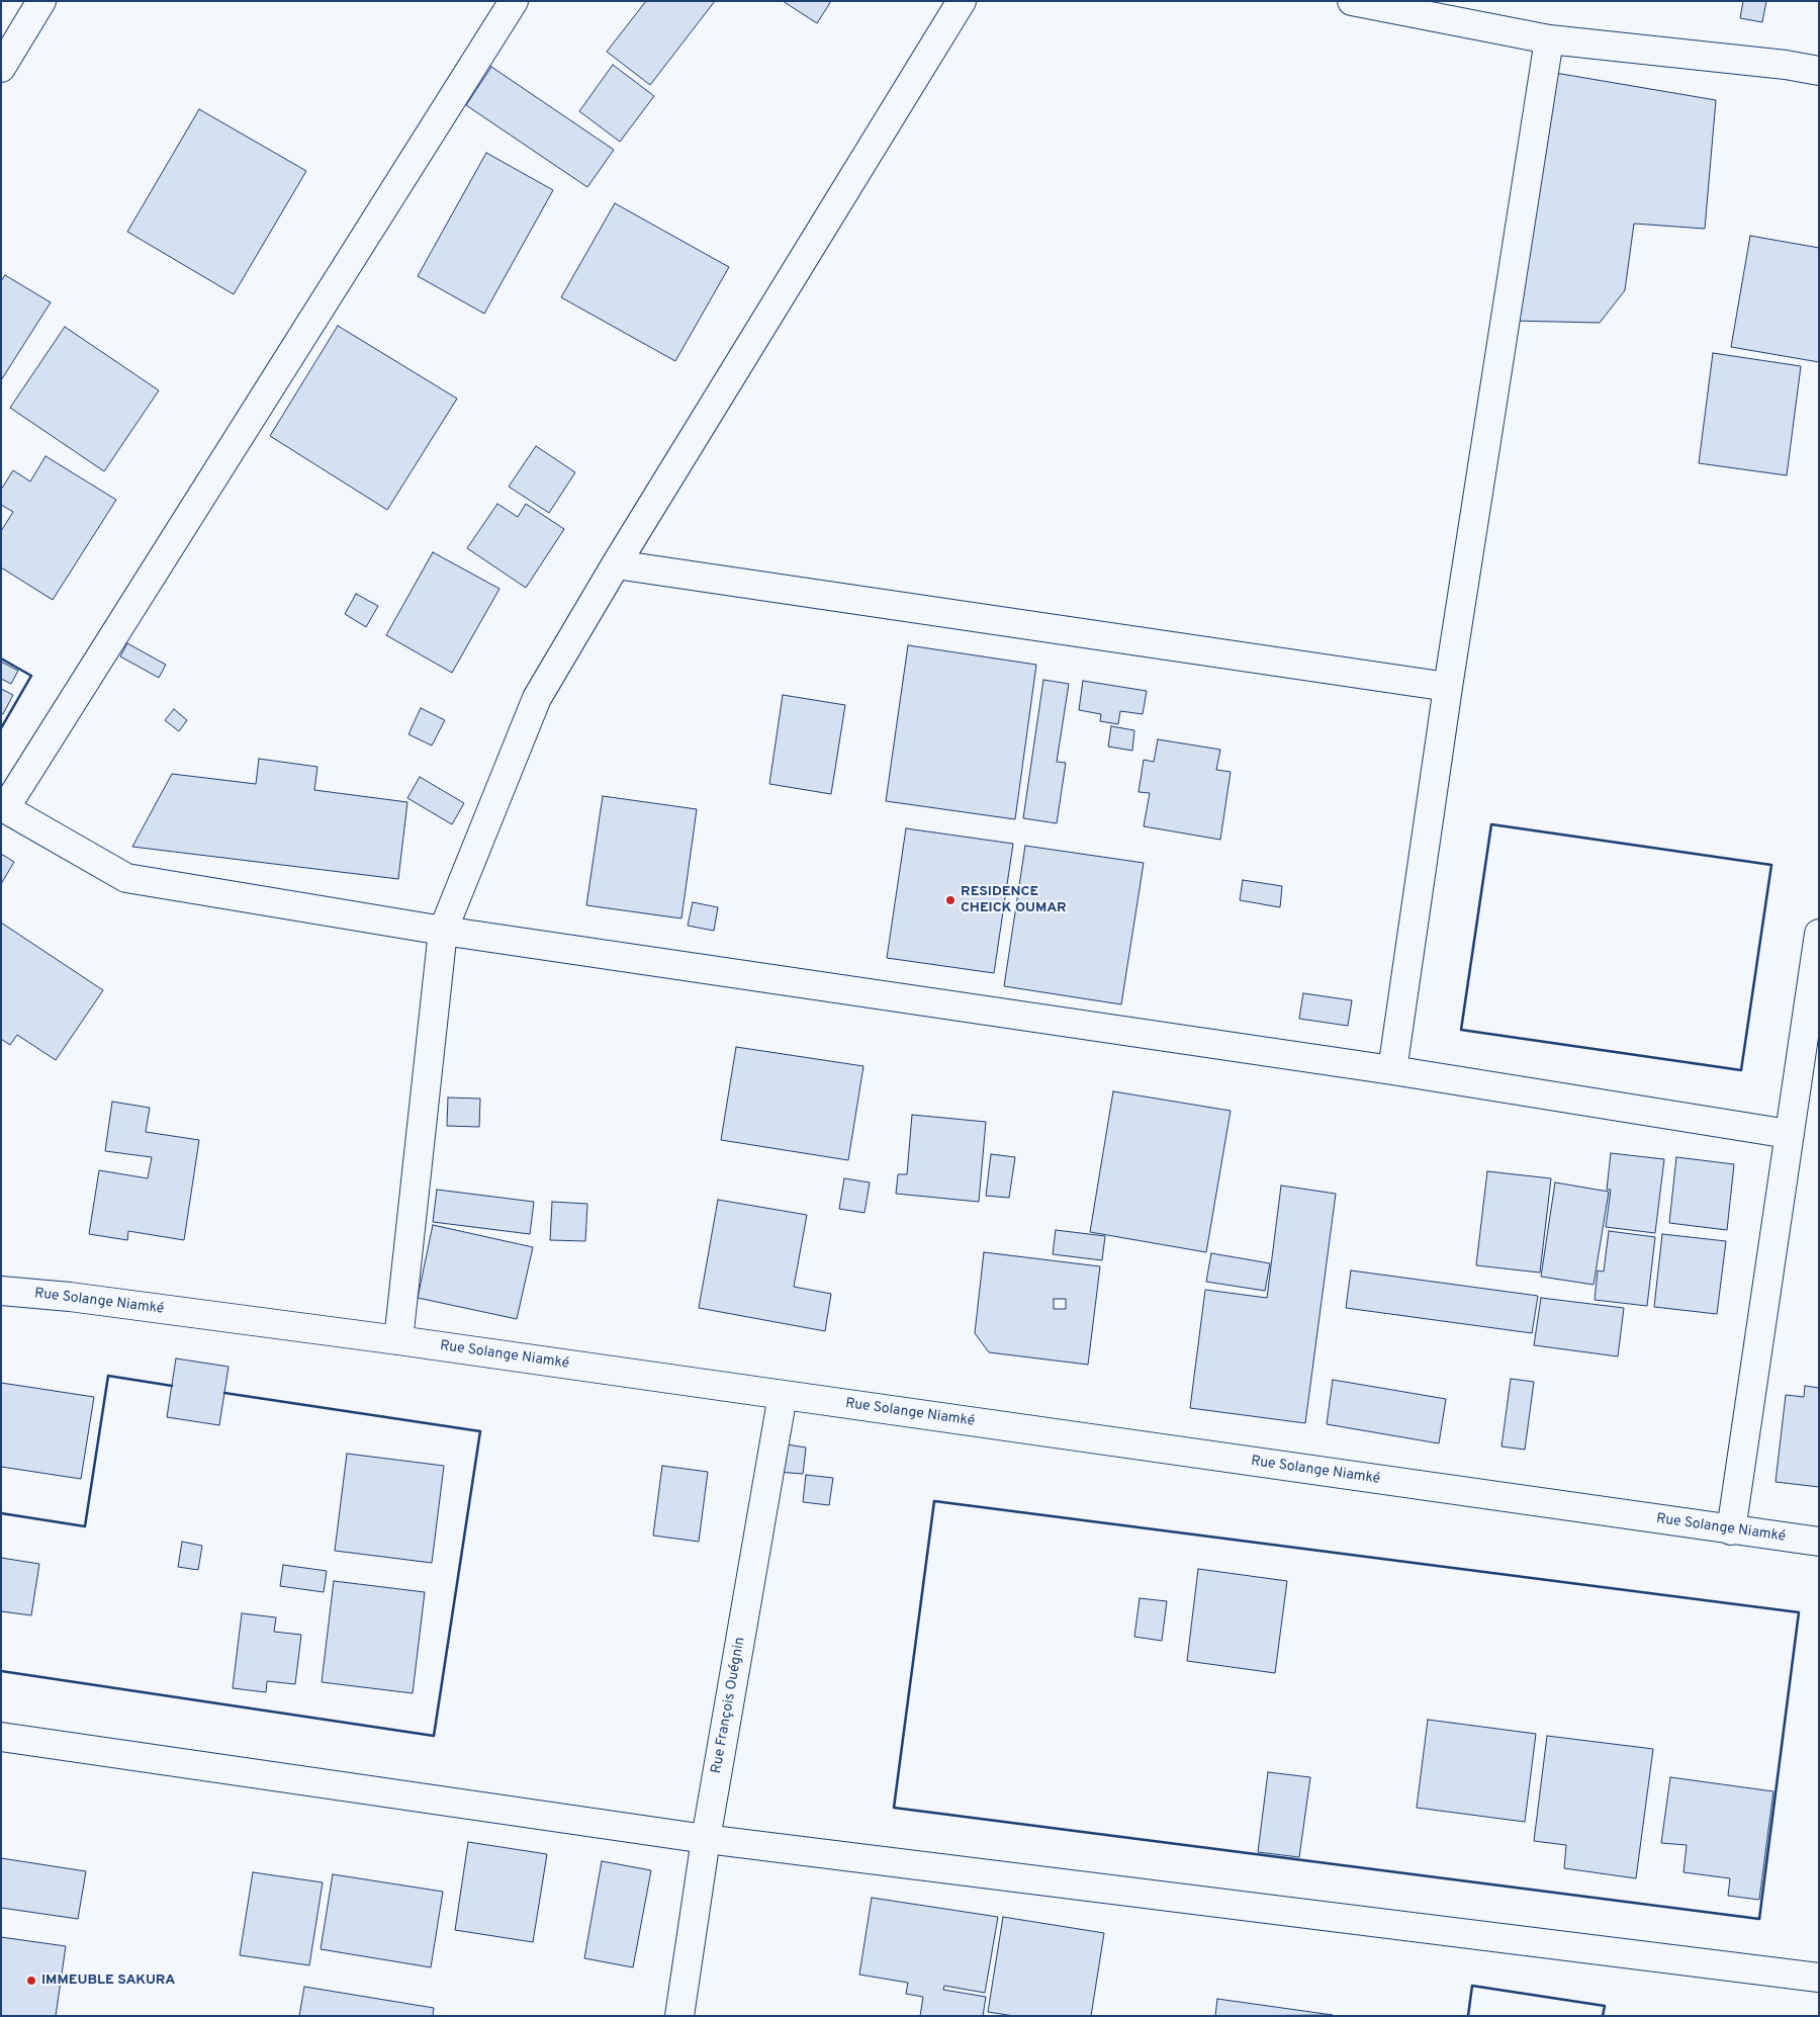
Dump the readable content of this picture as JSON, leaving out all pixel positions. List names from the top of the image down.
{
  "streets": {
    "street": ["Rue Solange Niamké", "Rue François Ouégnin"]
  },
  "crossings": [
    ["Rue Solange Niamké", "Rue François Ouégnin"]
  ],
  "places": ["RESIDENCE CHEICK OUMAR", "IMMEUBLE SAKURA"]
}
